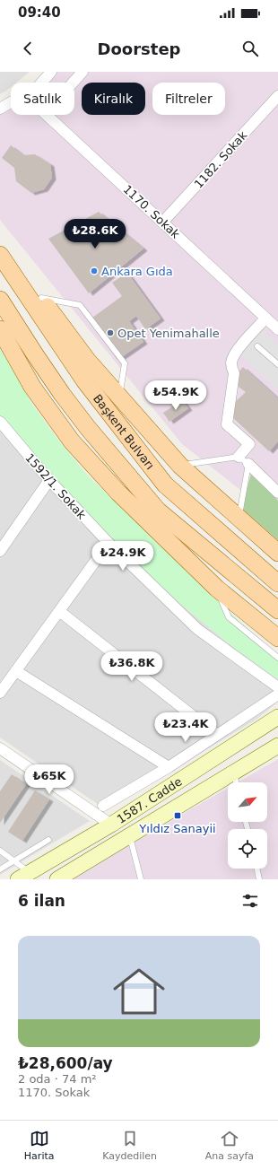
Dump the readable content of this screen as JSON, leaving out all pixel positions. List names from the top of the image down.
{
  "streets": {
    "main road": ["Başkent Bulvarı", "1587. Cadde"],
    "street": ["1182. Sokak", "1170. Sokak", "1592/1. Sokak"]
  },
  "crossings": [
    ["1182. Sokak", "1170. Sokak"]
  ],
  "places": {
    "other": ["Ankara Gıda", "Opet Yenimahalle"],
    "transit": ["Yıldız Sanayii"]
  },
  "north": "top right",
  "page": {
    "status": "09:40",
    "header": "Doorstep",
    "chip": ["Satılık", "Kiralık", "Filtreler"],
    "price": [
      "₺28.6K",
      "₺54.9K",
      "₺24.9K",
      "₺36.8K",
      "₺23.4K",
      "₺65K"
    ],
    "heading": "6 ilan",
    "list": [
      {
        "name": "₺28,600/ay",
        "note": "2 oda · 74 m² · 1170. Sokak"
      }
    ],
    "tabs": ["Harita", "Kaydedilen", "Ana sayfa"]
  }
}
